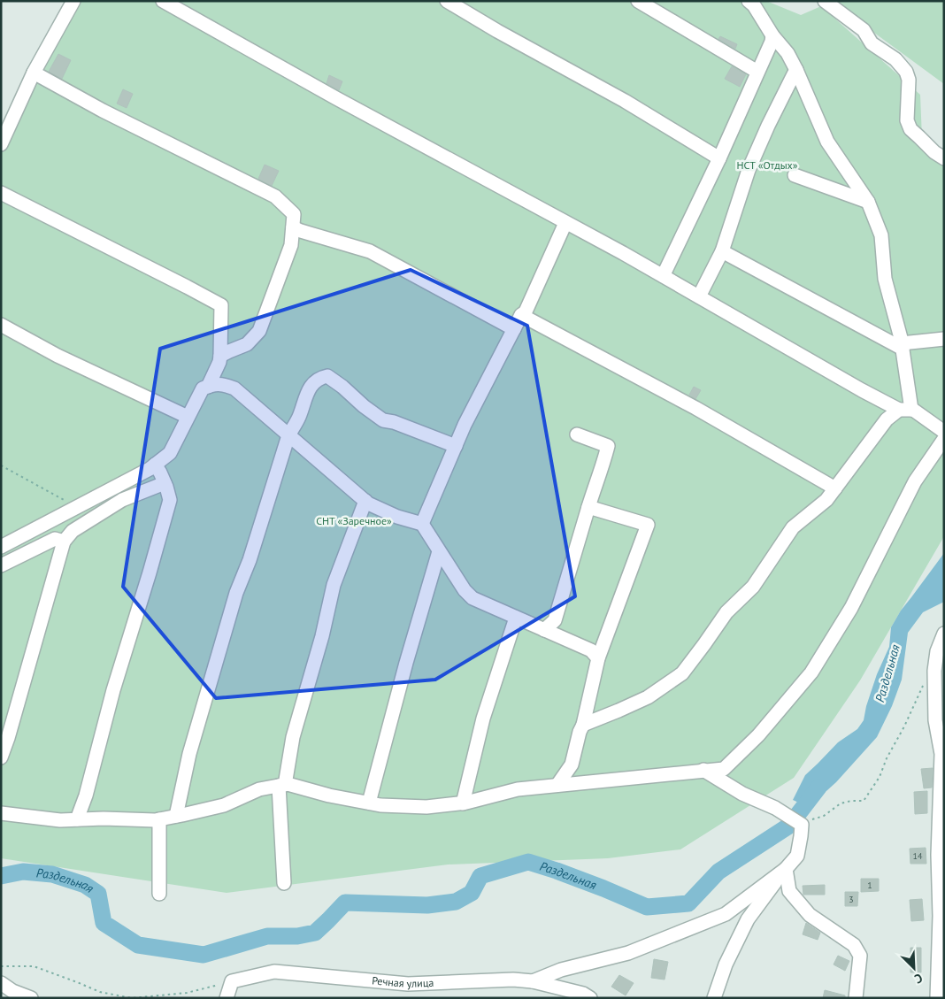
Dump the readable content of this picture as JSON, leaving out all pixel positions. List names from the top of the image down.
{
  "streets": {
    "street": ["Речная улица"]
  },
  "water": ["Раздельная"],
  "parks": ["НСТ «Отдых»", "СНТ «Заречное»"],
  "house_numbers": ["14", "1", "3"],
  "north": "bottom right"
}
